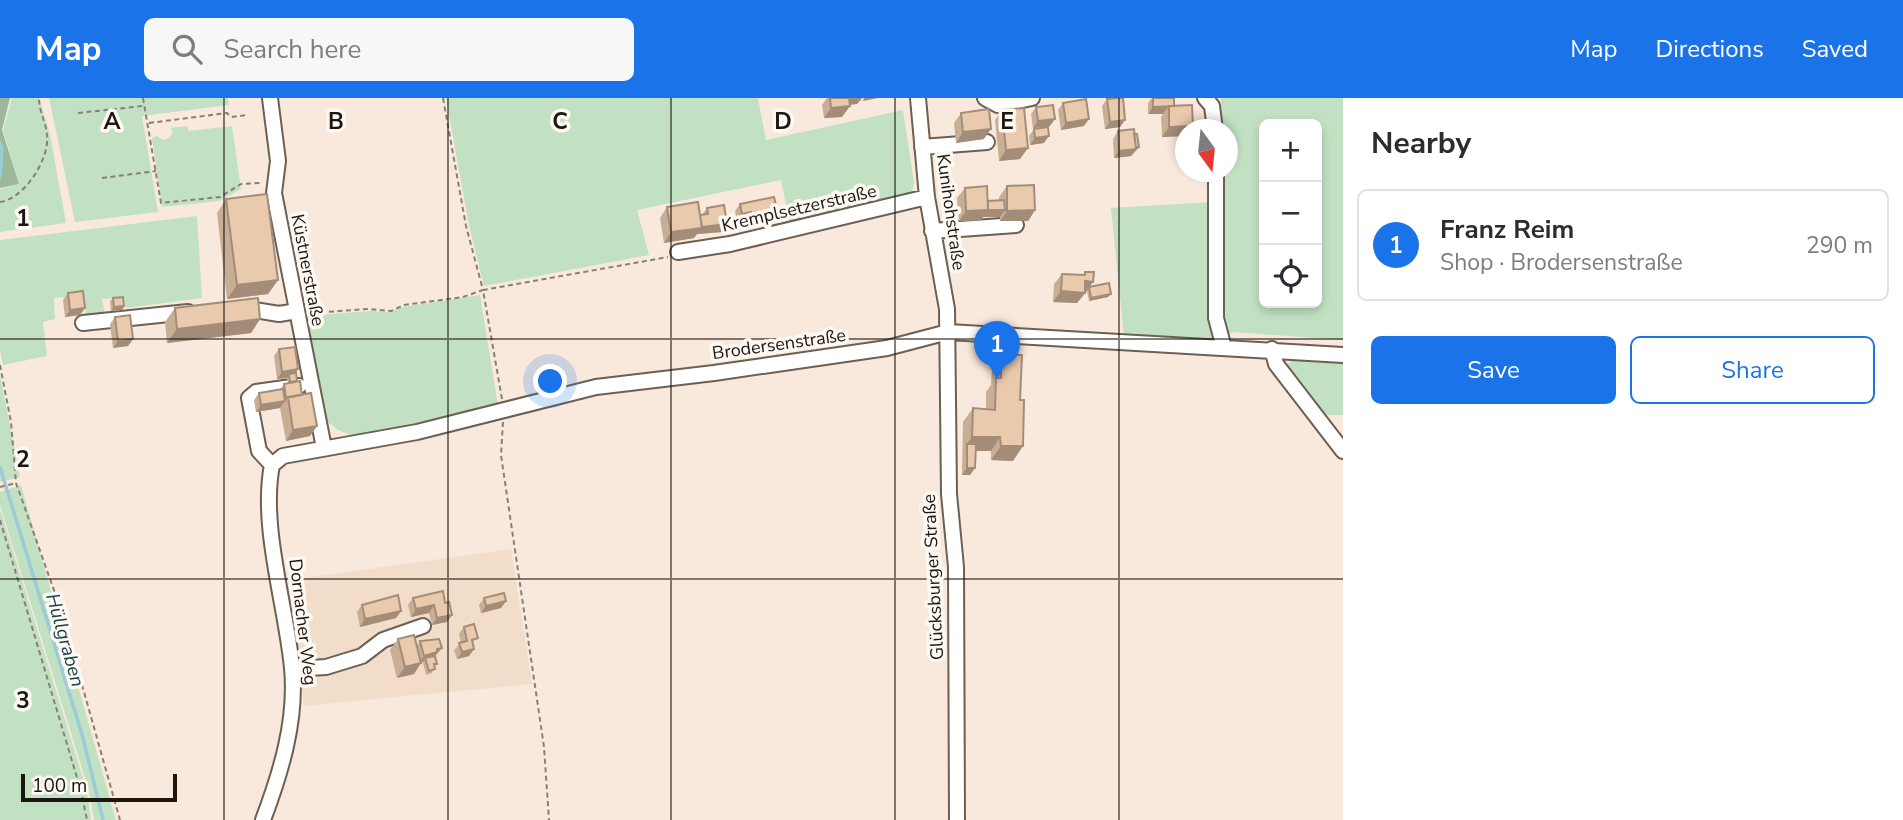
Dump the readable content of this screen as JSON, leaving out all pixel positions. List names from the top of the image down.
{
  "streets": {
    "street": [
      "Kremplsetzerstraße",
      "Kunihohstraße",
      "Küstnerstraße",
      "Brodersenstraße",
      "Glücksburger Straße",
      "Dornacher Weg"
    ]
  },
  "crossings": [
    ["Kremplsetzerstraße", "Kunihohstraße"],
    ["Kunihohstraße", "Brodersenstraße"],
    ["Kunihohstraße", "Glücksburger Straße"],
    ["Küstnerstraße", "Brodersenstraße"],
    ["Brodersenstraße", "Glücksburger Straße"],
    ["Brodersenstraße", "Dornacher Weg"]
  ],
  "water": ["Hüllgraben"],
  "scale_bar": "100 m",
  "north": "bottom",
  "page": {
    "header": "Map",
    "search": "Search here",
    "nav": ["Map", "Directions", "Saved"],
    "heading": "Nearby",
    "map_buttons": ["+", "−"],
    "list": [
      {
        "mark": "1",
        "name": "Franz Reim",
        "note": "Shop · Brodersenstraße",
        "value": "290 m"
      }
    ],
    "buttons": ["Save", "Share"],
    "pins": "1",
    "scale": "100 m"
  },
  "grid": {
    "columns": [
      "A",
      "B",
      "C",
      "D",
      "E"
    ],
    "rows": ["1", "2", "3"]
  }
}
